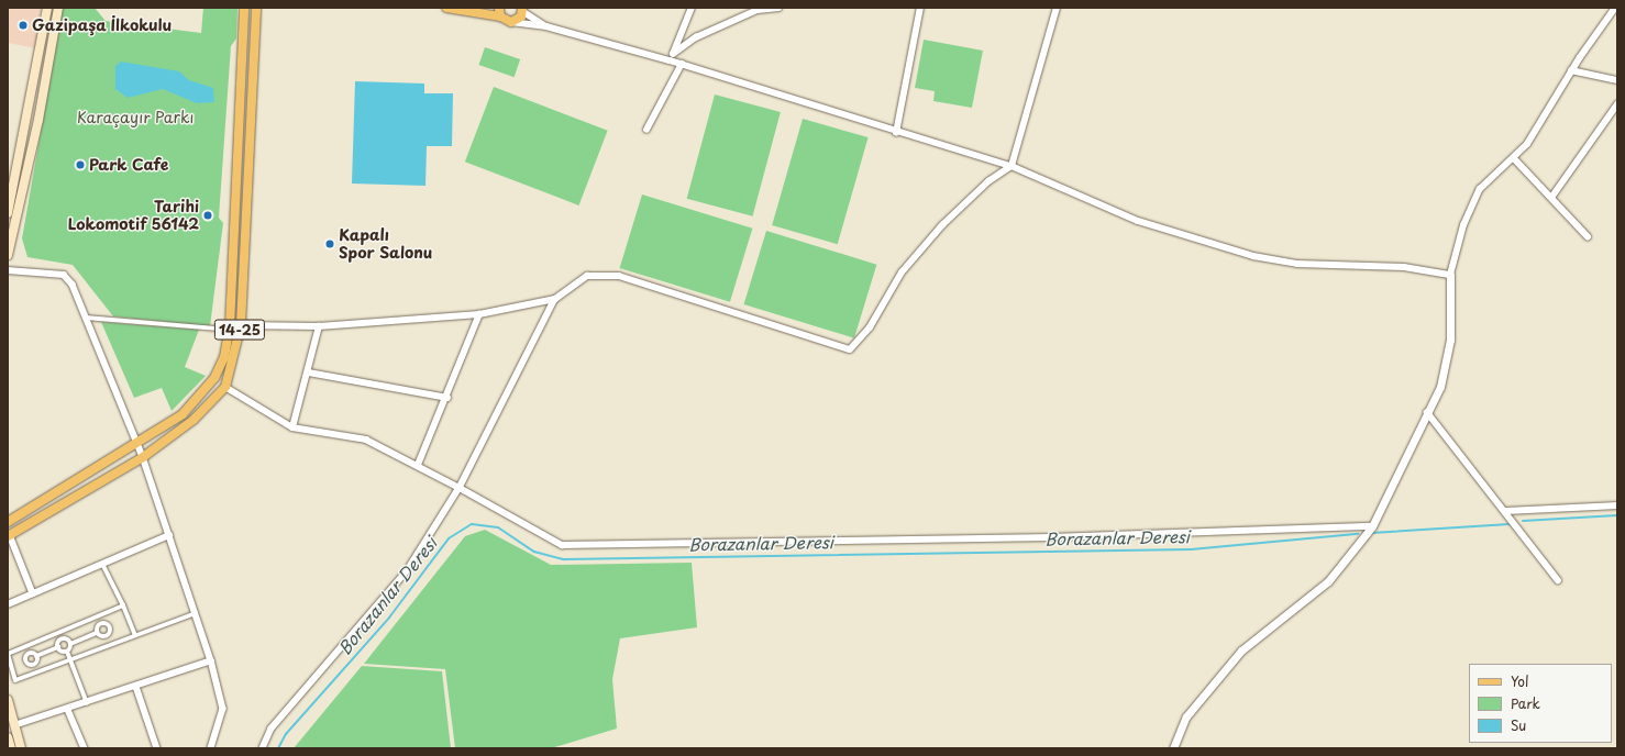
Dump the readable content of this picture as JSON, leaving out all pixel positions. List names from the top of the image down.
{
  "streets": {
    "main road": ["14-25"]
  },
  "water": ["Borazanlar Deresi"],
  "parks": ["Karaçayır Parkı"],
  "places": [
    "Gazipaşa İlkokulu",
    "Park Cafe",
    "Tarihi Lokomotif 56142",
    "Kapalı Spor Salonu"
  ],
  "legend": ["Yol", "Park", "Su"]
}
